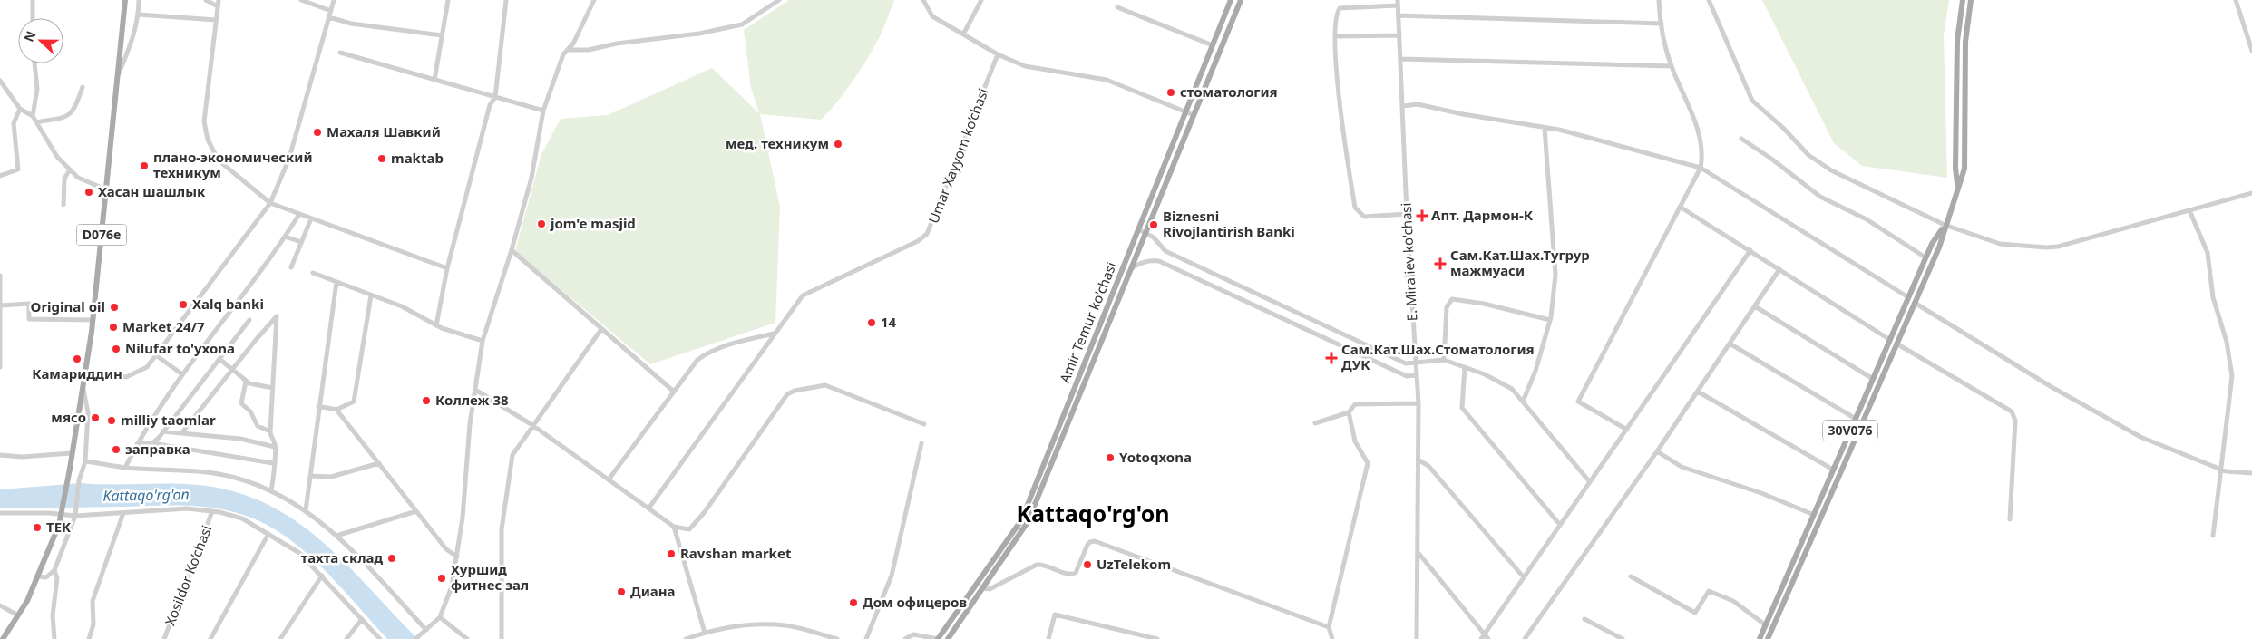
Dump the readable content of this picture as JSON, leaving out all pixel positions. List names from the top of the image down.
{
  "streets": {
    "main road": ["D076e", "Amir Temur ko'chasi", "30V076"],
    "street": ["Umar Xayyom ko‘chasi", "E. Miraliev ko'chasi", "Xosildor Ko’chasi"]
  },
  "districts": ["Kattaqo'rg'on"],
  "water": ["Kattaqo'rg'on"],
  "places": {
    "other": [
      "стоматология",
      "Махаля Шавкий",
      "мед. техникум",
      "maktab",
      "плано-экономический техникум",
      "Хасан шашлык",
      "jom'e masjid",
      "Biznesni Rivojlantirish Banki",
      "Xalq banki",
      "Original oil",
      "14",
      "Market 24/7",
      "Nilufar to'yxona",
      "Камариддин",
      "Коллеж 38",
      "мясо",
      "milliy taomlar",
      "заправка",
      "Yotoqxona",
      "TEK",
      "Ravshan market",
      "тахта склад",
      "UzTelekom",
      "Хуршид фитнес зал",
      "Диана",
      "Дом офицеров"
    ],
    "health": ["Апт. Дармон-К", "Сам.Кат.Шах.Тугрур мажмуаси", "Сам.Кат.Шах.Стоматология ДУК"]
  },
  "north": "left"
}
